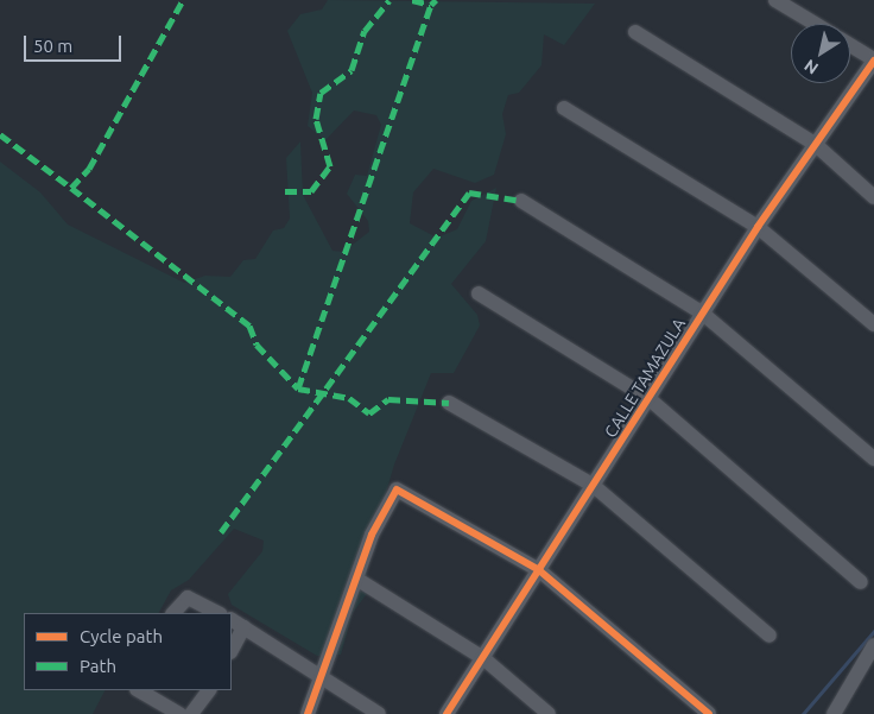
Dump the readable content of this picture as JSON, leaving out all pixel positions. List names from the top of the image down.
{
  "streets": {
    "street": ["CALLE TAMAZULA"]
  },
  "legend": ["Cycle path", "Path"],
  "scale_bar": "50 m",
  "north": "bottom left"
}
